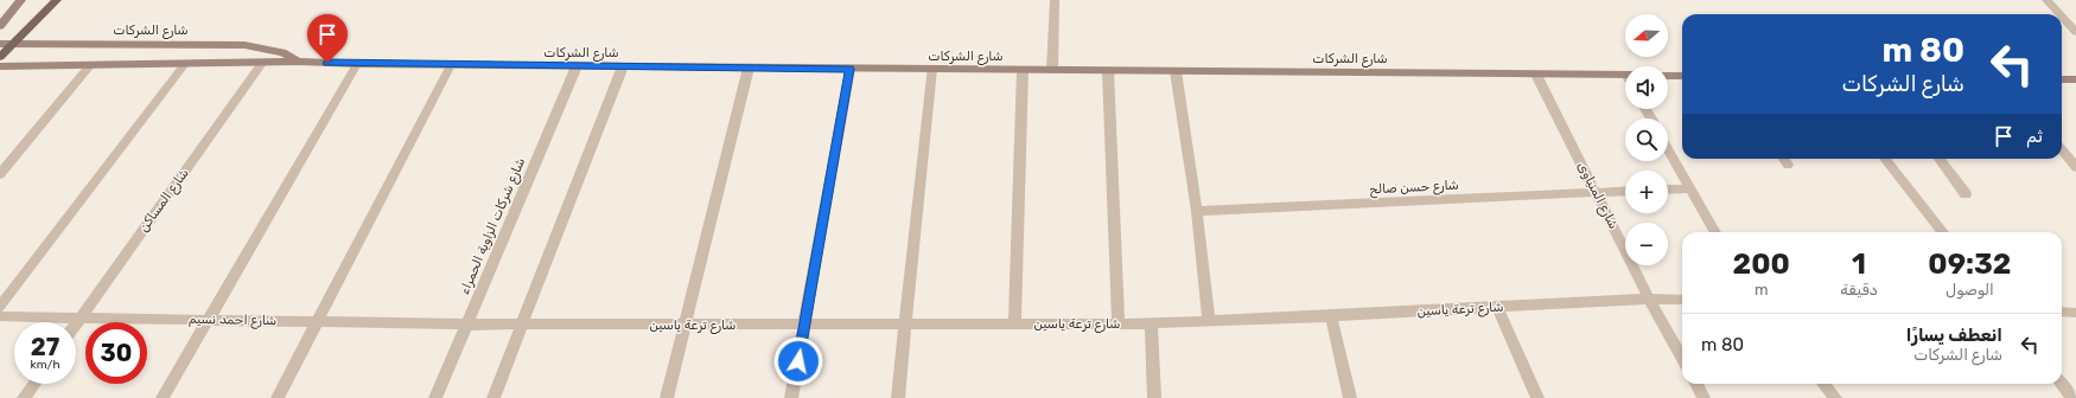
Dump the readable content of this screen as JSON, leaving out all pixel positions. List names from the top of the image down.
{
  "streets": {
    "main road": ["شارع الشركات"],
    "street": [
      "شارع حسن صالح",
      "شارع المنياوى",
      "شارع المساكن",
      "شارع شركات الزاوية الحمراء",
      "شارع ترعة ياسين",
      "شارع احمد نسيم"
    ]
  },
  "crossings": [
    ["شارع الشركات", "شارع المنياوى"],
    ["شارع الشركات", "شارع المساكن"],
    ["شارع الشركات", "شارع شركات الزاوية الحمراء"],
    ["شارع حسن صالح", "شارع المنياوى"],
    ["شارع المنياوى", "شارع ترعة ياسين"],
    ["شارع المساكن", "شارع احمد نسيم"],
    ["شارع شركات الزاوية الحمراء", "شارع ترعة ياسين"],
    ["شارع شركات الزاوية الحمراء", "شارع احمد نسيم"],
    ["شارع ترعة ياسين", "شارع احمد نسيم"]
  ],
  "north": "left",
  "page": {
    "map_buttons": ["+", "−"],
    "turn": ["80 m", "شارع الشركات"],
    "then": "ثم",
    "eta": [
      "09:32",
      "الوصول",
      "1",
      "دقيقة",
      "200",
      "m"
    ],
    "list": [
      {
        "name": "انعطف يسارًا",
        "note": "شارع الشركات",
        "value": "80 m"
      }
    ],
    "speed": "27 km/h",
    "limit": "30"
  }
}
